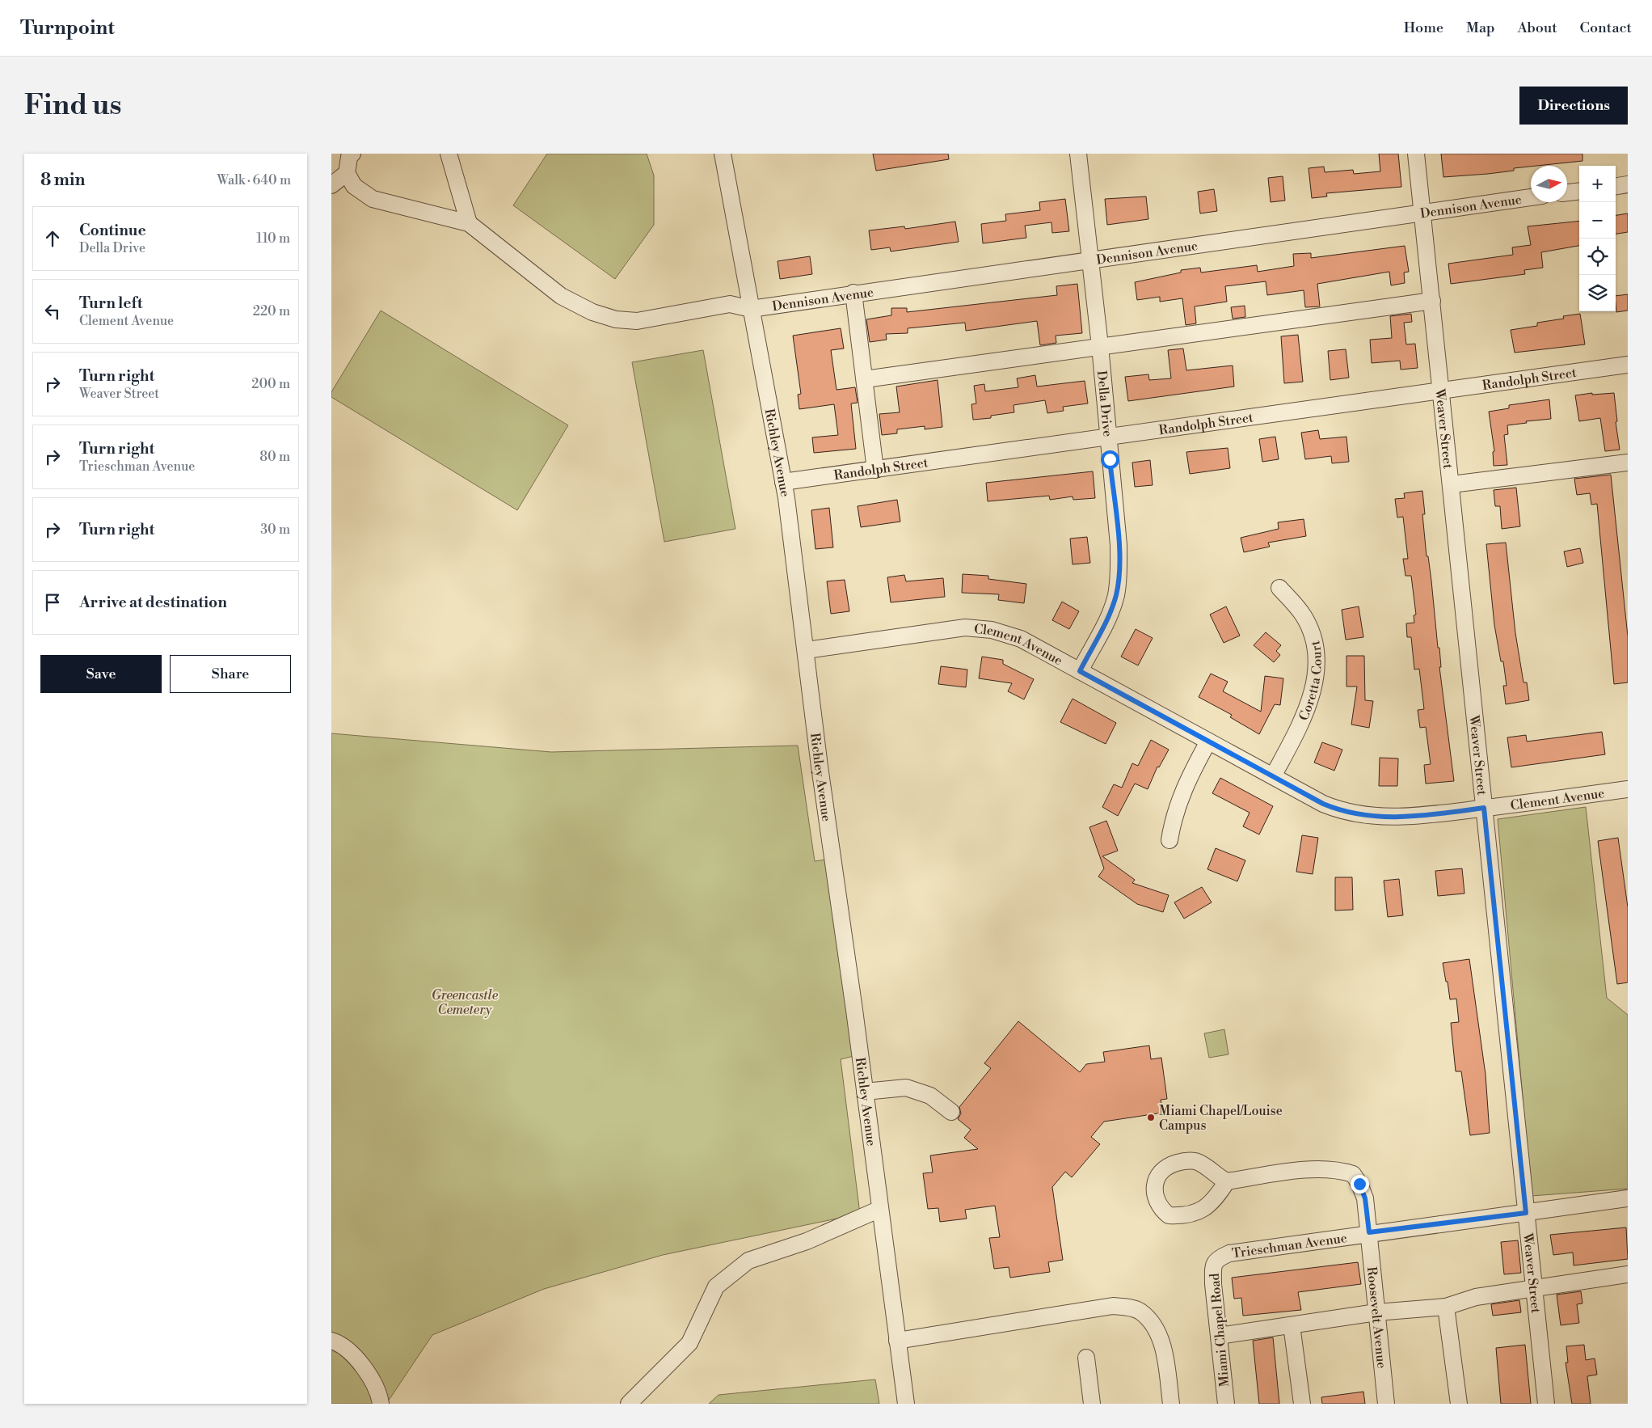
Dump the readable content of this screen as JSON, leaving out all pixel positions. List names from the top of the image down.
{
  "streets": {
    "street": [
      "Dennison Avenue",
      "Randolph Street",
      "Della Drive",
      "Weaver Street",
      "Richley Avenue",
      "Clement Avenue",
      "Coretta Court",
      "Trieschman Avenue",
      "Roosevelt Avenue",
      "Miami Chapel Road"
    ]
  },
  "crossings": [
    ["Dennison Avenue", "Della Drive"],
    ["Dennison Avenue", "Weaver Street"],
    ["Dennison Avenue", "Richley Avenue"],
    ["Randolph Street", "Della Drive"],
    ["Randolph Street", "Weaver Street"],
    ["Randolph Street", "Richley Avenue"],
    ["Della Drive", "Clement Avenue"],
    ["Weaver Street", "Clement Avenue"],
    ["Weaver Street", "Trieschman Avenue"],
    ["Richley Avenue", "Clement Avenue"],
    ["Clement Avenue", "Coretta Court"],
    ["Trieschman Avenue", "Roosevelt Avenue"],
    ["Trieschman Avenue", "Miami Chapel Road"]
  ],
  "parks": ["Greencastle Cemetery"],
  "places": ["Miami Chapel/Louise Campus"],
  "north": "right",
  "page": {
    "header": "Turnpoint",
    "nav": [
      "Home",
      "Map",
      "About",
      "Contact"
    ],
    "buttons": [
      "Directions",
      ["Save", "Share"]
    ],
    "title": "Find us",
    "heading": ["8 min", "Walk · 640 m"],
    "map_buttons": ["+", "−"],
    "list": [
      ["Continue", "Della Drive", "110 m"],
      ["Turn left", "Clement Avenue", "220 m"],
      ["Turn right", "Weaver Street", "200 m"],
      ["Turn right", "Trieschman Avenue", "80 m"],
      ["Turn right", "30 m"],
      "Arrive at destination"
    ]
  }
}
